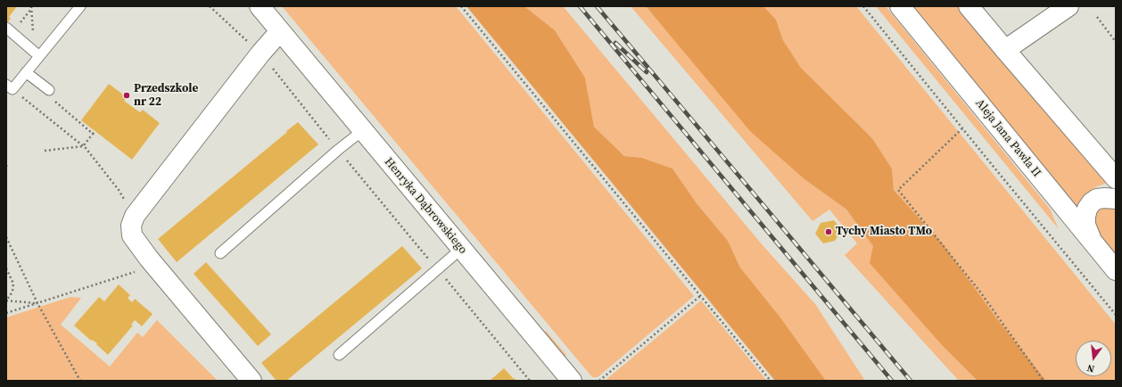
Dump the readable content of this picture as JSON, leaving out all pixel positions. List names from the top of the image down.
{
  "streets": {
    "street": ["Aleja Jana Pawła II", "Henryka Dąbrowskiego"]
  },
  "places": ["Przedszkole nr 22", "Tychy Miasto TMo"],
  "north": "bottom"
}
